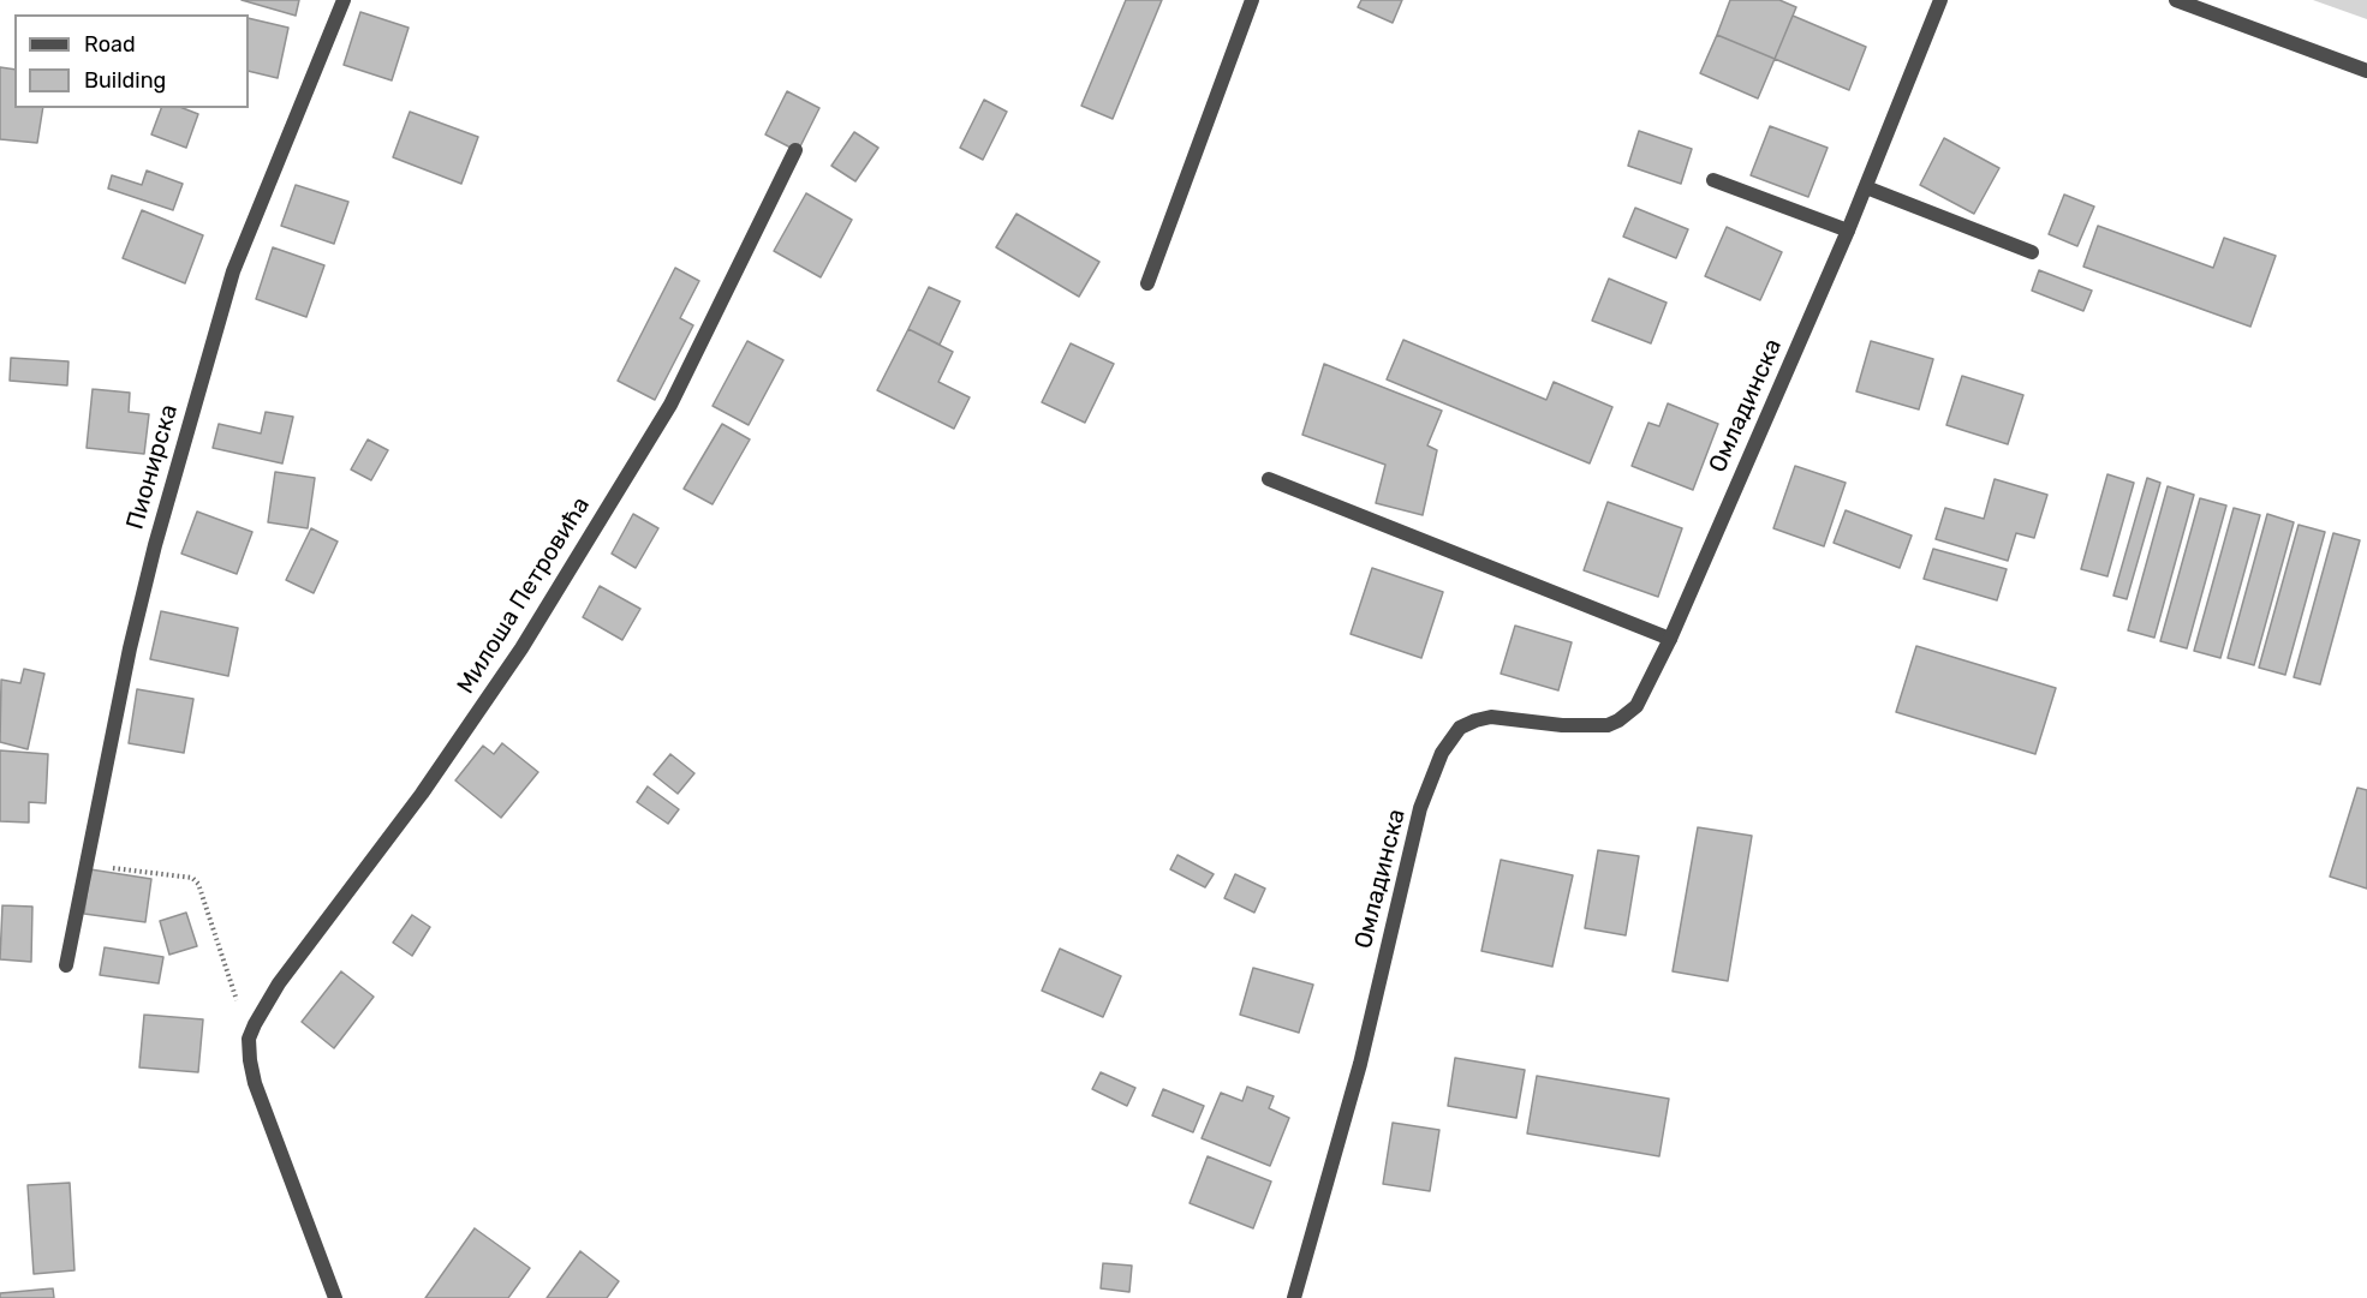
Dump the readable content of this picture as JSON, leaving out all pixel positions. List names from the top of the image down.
{
  "streets": {
    "street": ["Омладинска", "Пионирска", "Милоша Петровића"]
  },
  "legend": ["Road", "Building"]
}
